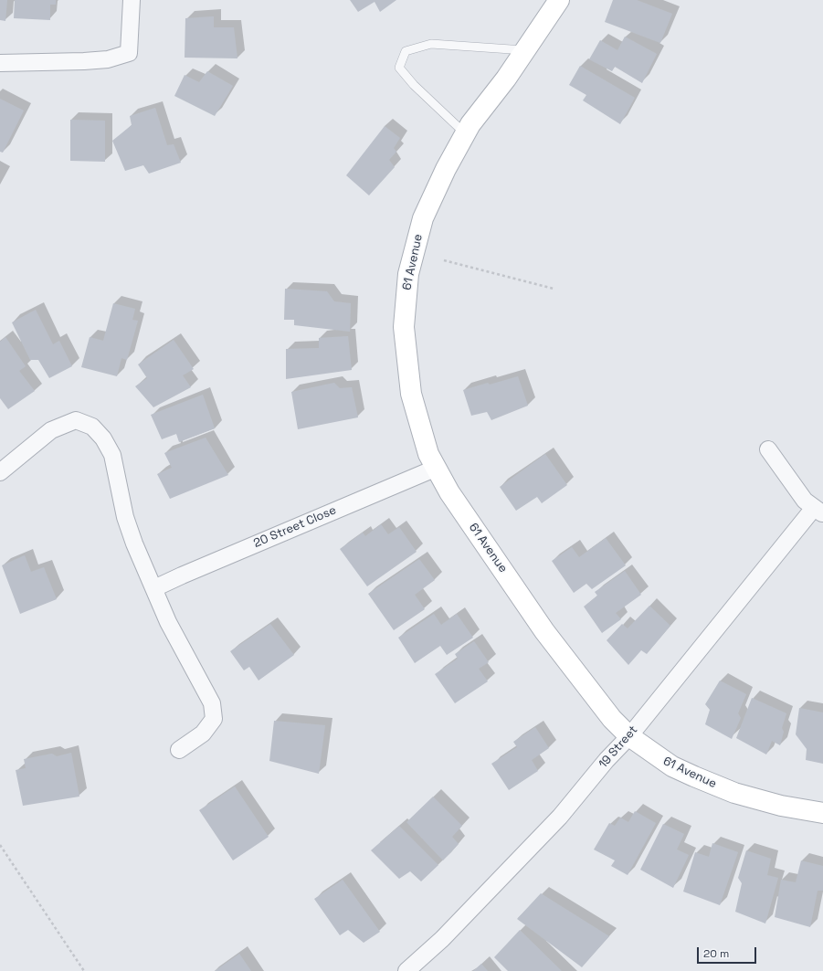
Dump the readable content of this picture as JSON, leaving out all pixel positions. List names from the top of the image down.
{
  "streets": {
    "street": ["61 Avenue", "20 Street Close", "19 Street"]
  },
  "crossings": [
    ["61 Avenue", "20 Street Close"],
    ["61 Avenue", "19 Street"]
  ],
  "scale_bar": "20 m"
}
